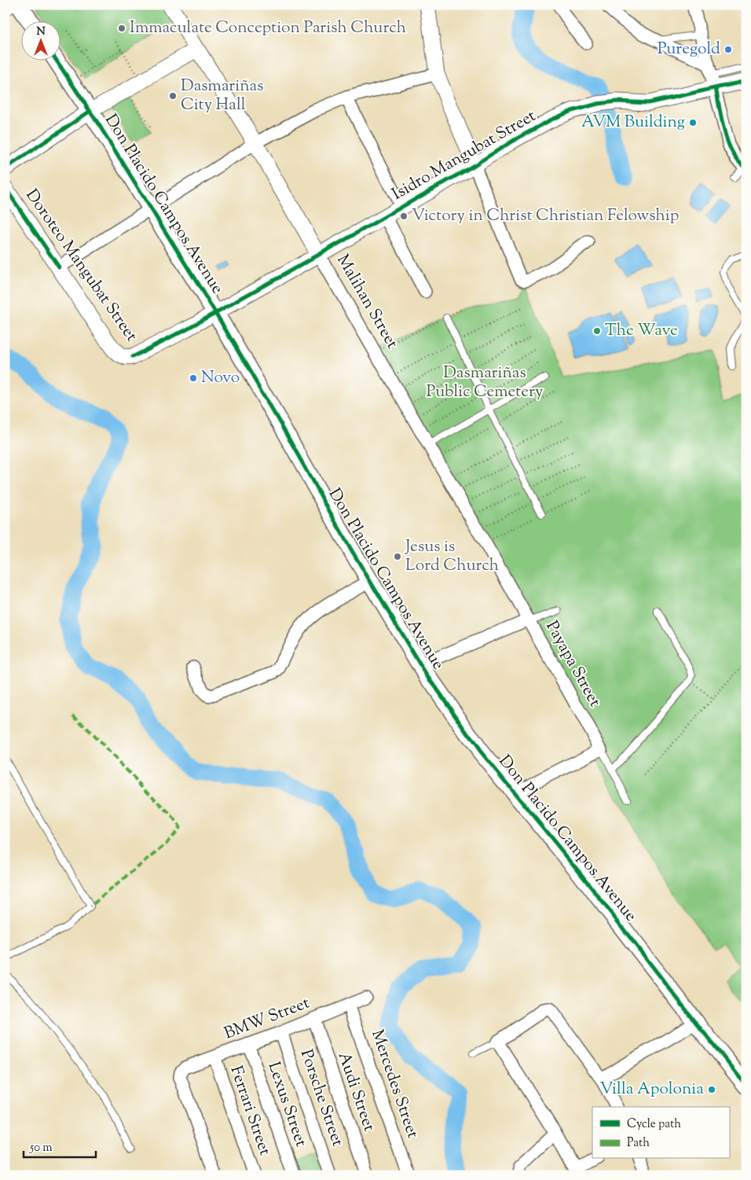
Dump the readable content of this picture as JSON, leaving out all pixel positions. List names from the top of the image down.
{
  "streets": {
    "main road": ["Don Placido Campos Avenue"],
    "street": [
      "Isidro Mangubat Street",
      "Doroteo Mangubat Street",
      "Malihan Street",
      "Payapa Street",
      "BMW Street",
      "Mercedes Street",
      "Audi Street",
      "Porsche Street",
      "Lexus Street",
      "Ferrari Street"
    ]
  },
  "crossings": [
    ["Isidro Mangubat Street", "Don Placido Campos Avenue"],
    ["Isidro Mangubat Street", "Doroteo Mangubat Street"],
    ["Isidro Mangubat Street", "Malihan Street"],
    ["Don Placido Campos Avenue", "Doroteo Mangubat Street"],
    ["Don Placido Campos Avenue", "Payapa Street"],
    ["Malihan Street", "Payapa Street"],
    ["BMW Street", "Mercedes Street"],
    ["BMW Street", "Audi Street"],
    ["BMW Street", "Porsche Street"],
    ["BMW Street", "Lexus Street"],
    ["BMW Street", "Ferrari Street"]
  ],
  "parks": ["Dasmariñas Public Cemetery"],
  "places": [
    "Immaculate Conception Parish Church",
    "Puregold",
    "Dasmariñas City Hall",
    "AVM Building",
    "Victory in Christ Christian Felowship",
    "The Wave",
    "Novo",
    "Jesus is Lord Church",
    "Villa Apolonia"
  ],
  "legend": ["Cycle path", "Path"],
  "scale_bar": "50 m",
  "north": "top"
}
